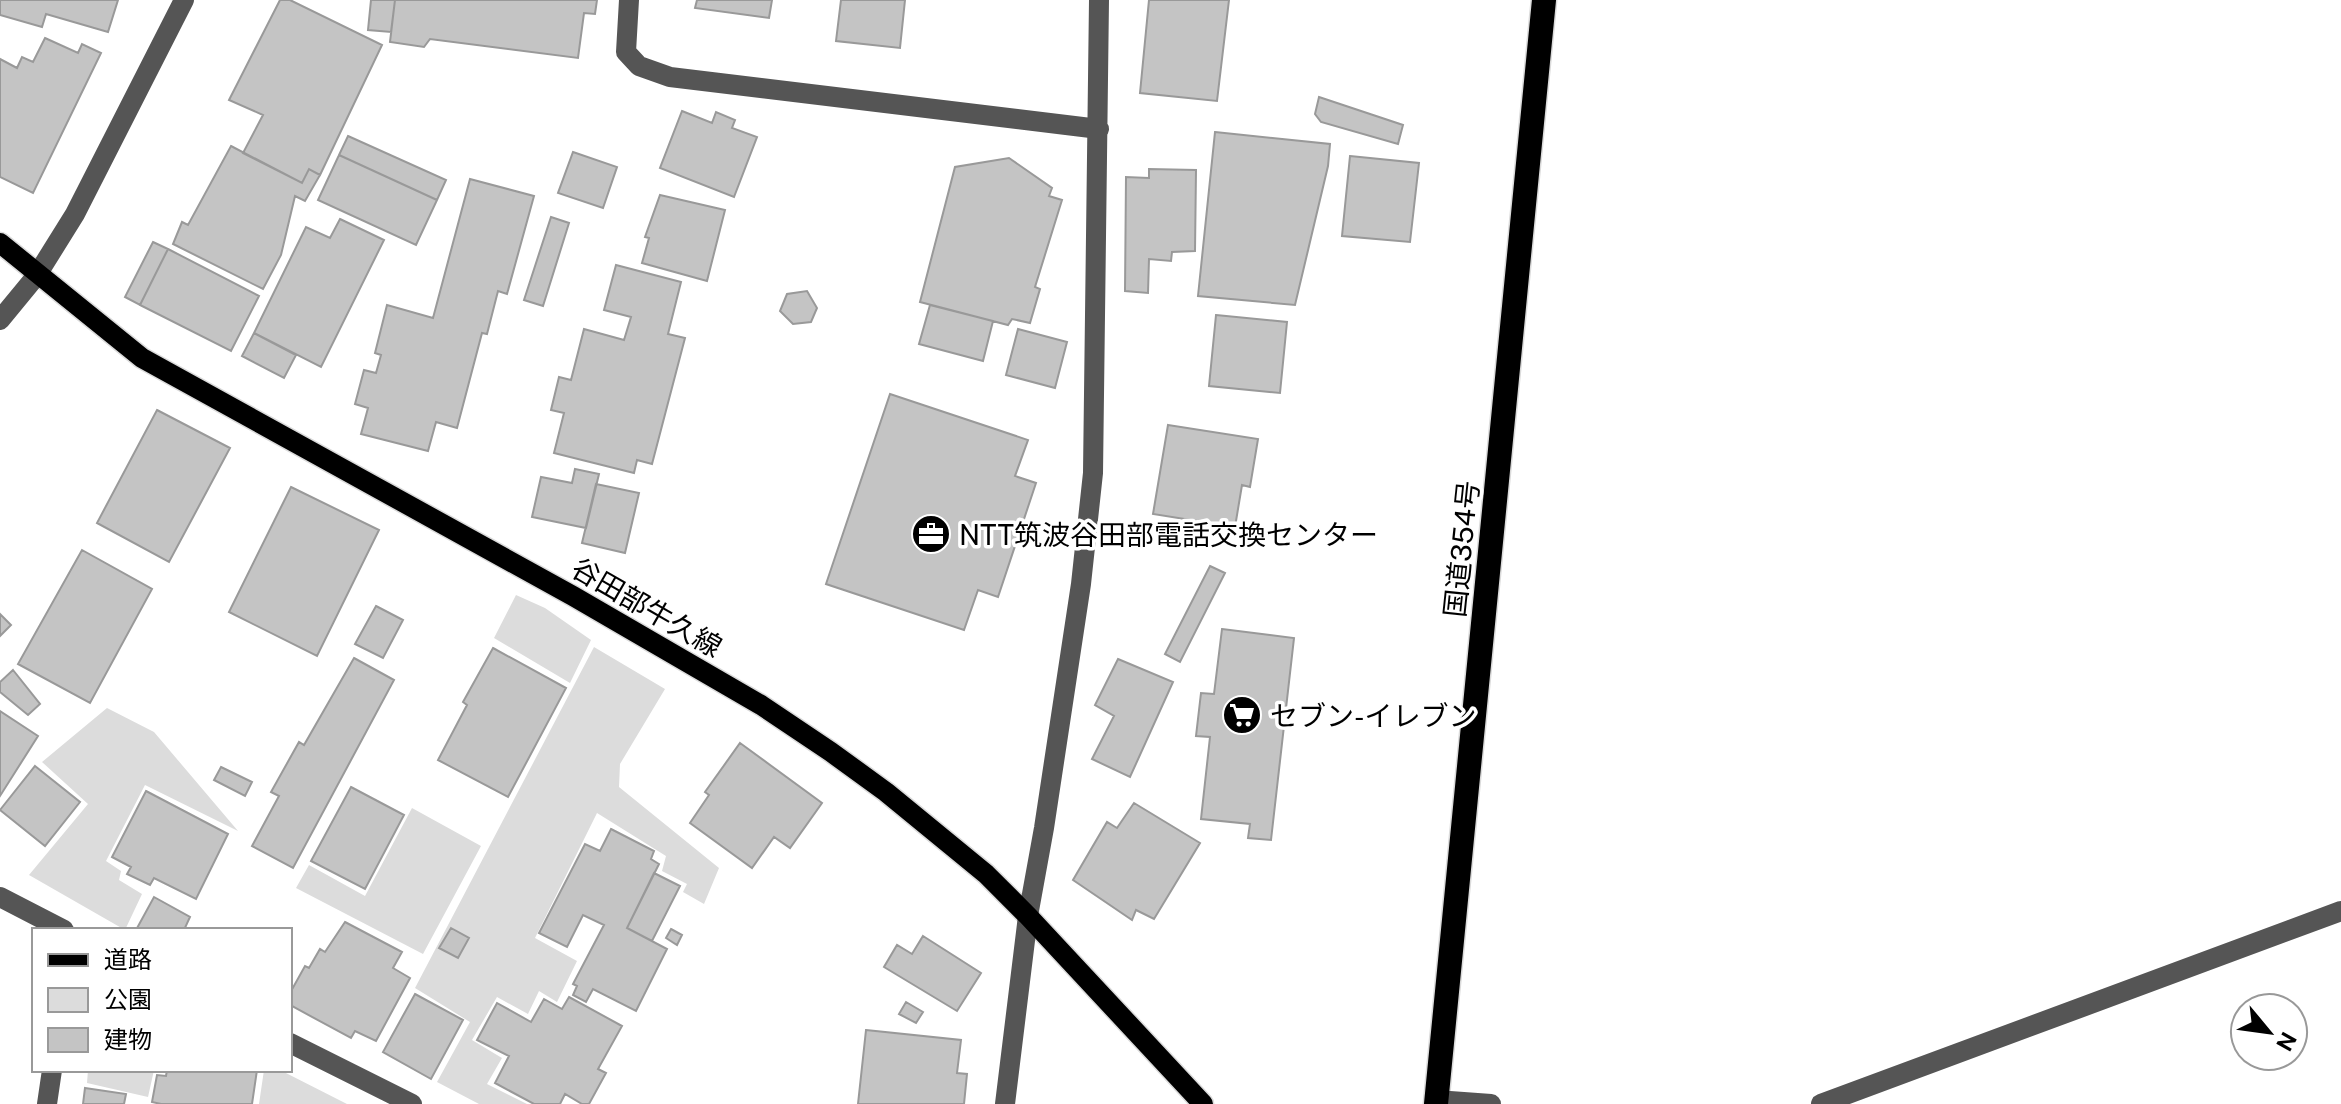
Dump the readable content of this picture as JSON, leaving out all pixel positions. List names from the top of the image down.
{
  "streets": {
    "highway": ["国道354号"],
    "main road": ["谷田部牛久線"]
  },
  "places": {
    "office": ["NTT筑波谷田部電話交換センター"],
    "supermarket": ["セブン-イレブン"]
  },
  "legend": ["道路", "公園", "建物"],
  "north": "bottom right"
}
